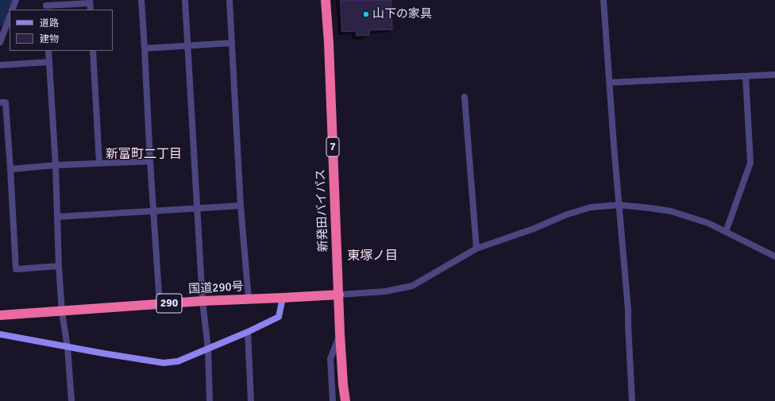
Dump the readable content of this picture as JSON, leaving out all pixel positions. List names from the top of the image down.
{
  "streets": {
    "highway": [
      "7",
      "新発田バイパス",
      "国道290号",
      "290"
    ]
  },
  "crossings": [
    ["新発田バイパス", "国道290号"]
  ],
  "districts": ["新富町二丁目", "東塚ノ目"],
  "places": ["山下の家具"],
  "legend": ["道路", "建物"]
}
